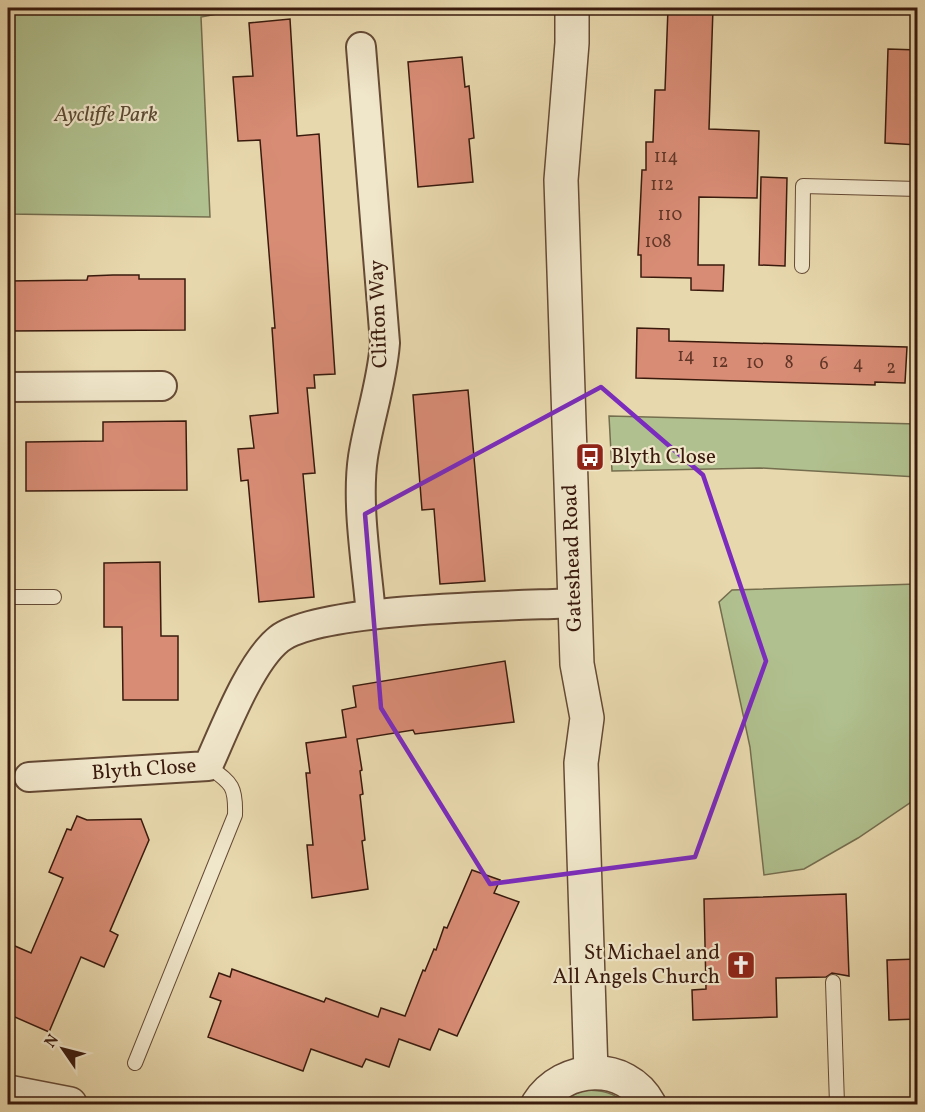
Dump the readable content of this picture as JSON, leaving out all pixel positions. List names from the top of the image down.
{
  "streets": {
    "street": ["Clifton Way", "Gateshead Road", "Blyth Close"]
  },
  "crossings": [
    ["Clifton Way", "Blyth Close"],
    ["Gateshead Road", "Blyth Close"]
  ],
  "parks": ["Aycliffe Park"],
  "places": {
    "bus stop": ["Blyth Close"],
    "church": ["St Michael and All Angels Church"]
  },
  "house_numbers": [
    "114",
    "112",
    "110",
    "108",
    "14",
    "12",
    "10",
    "8",
    "6",
    "4",
    "2"
  ],
  "north": "top left"
}
